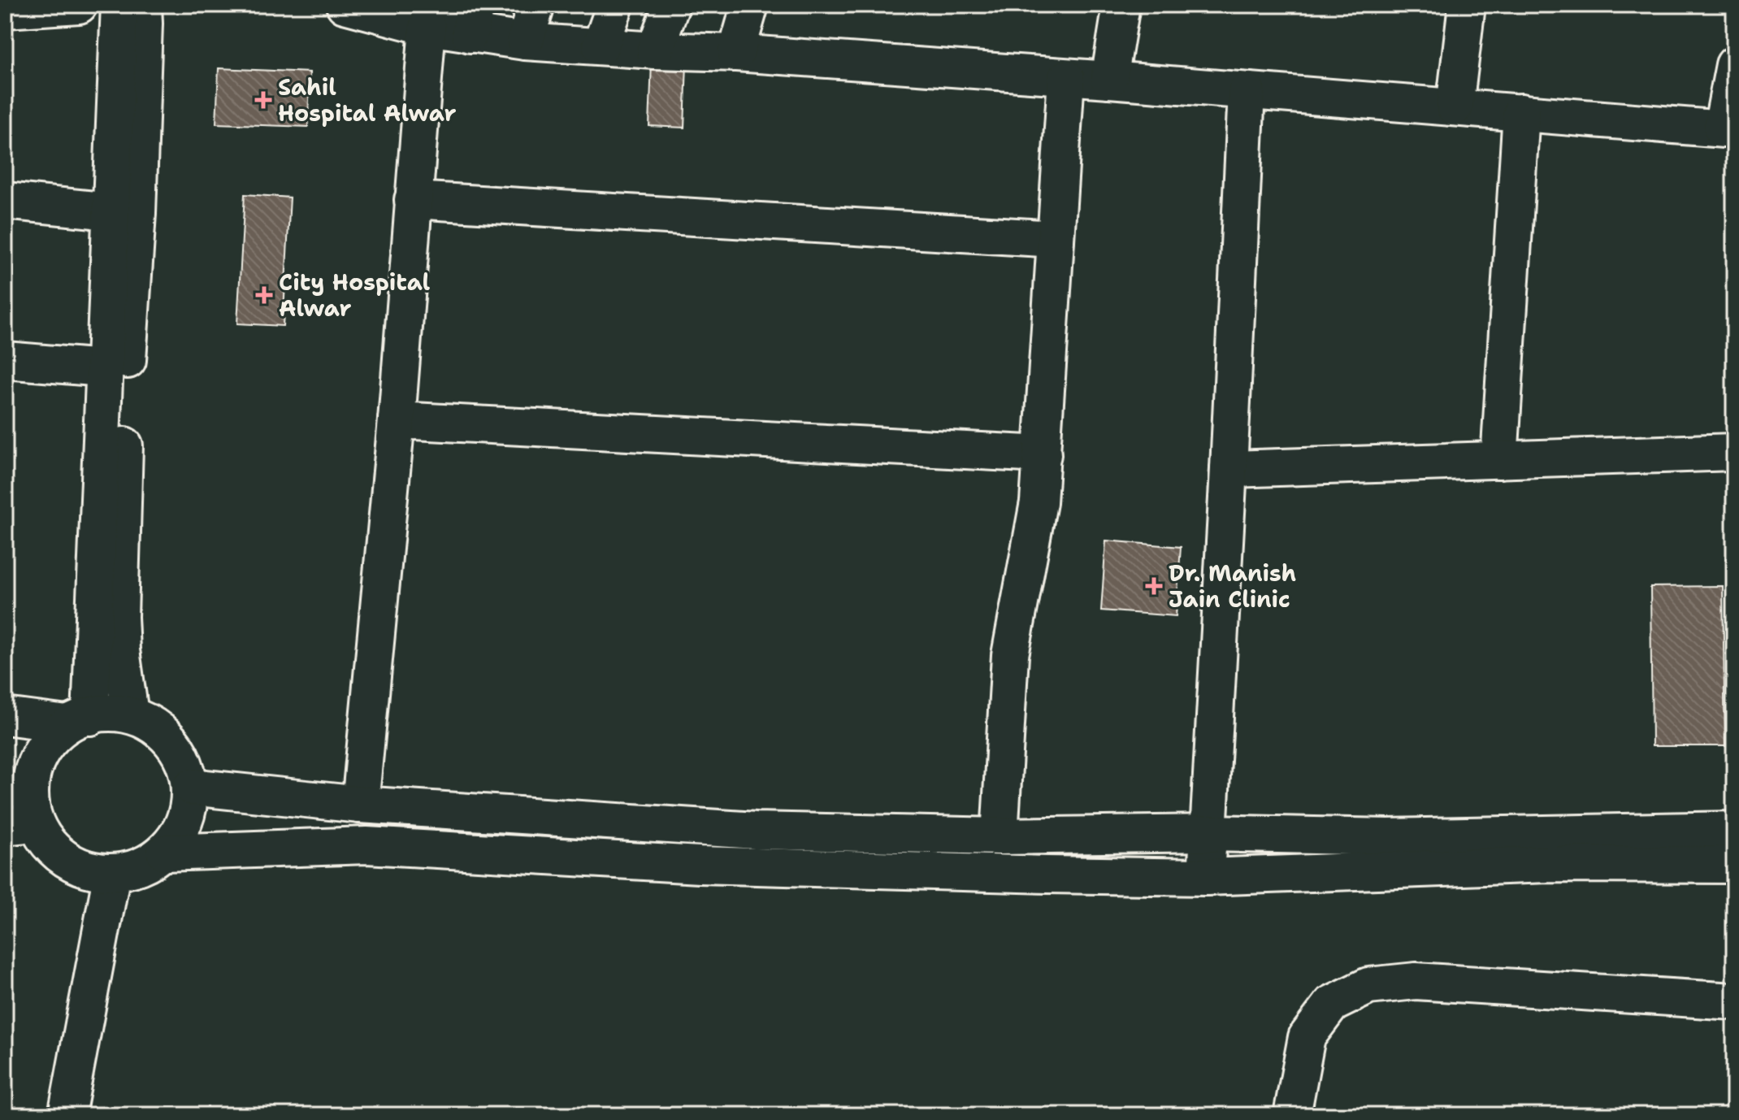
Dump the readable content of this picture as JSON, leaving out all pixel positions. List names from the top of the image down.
{
  "places": {
    "health": ["Sahil Hospital Alwar", "City Hospital Alwar", "Dr. Manish Jain Clinic"]
  }
}
